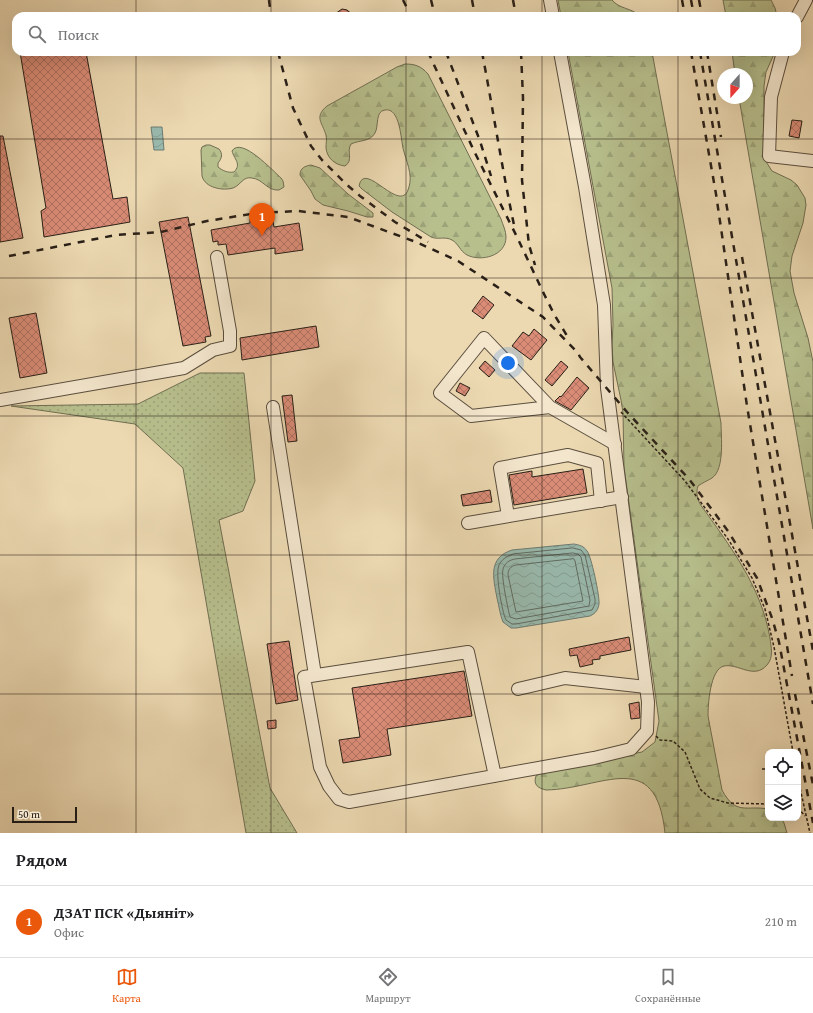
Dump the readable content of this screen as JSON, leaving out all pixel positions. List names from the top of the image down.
{
  "scale_bar": "50 m",
  "north": "bottom",
  "page": {
    "search": "Поиск",
    "pins": "1",
    "scale": "50 m",
    "heading": "Рядом",
    "list": [
      {
        "mark": "1",
        "name": "ДЗАТ ПСК «Дыяніт»",
        "note": "Офис",
        "value": "210 m"
      }
    ],
    "nav": ["Карта", "Маршрут", "Сохранённые"]
  }
}
